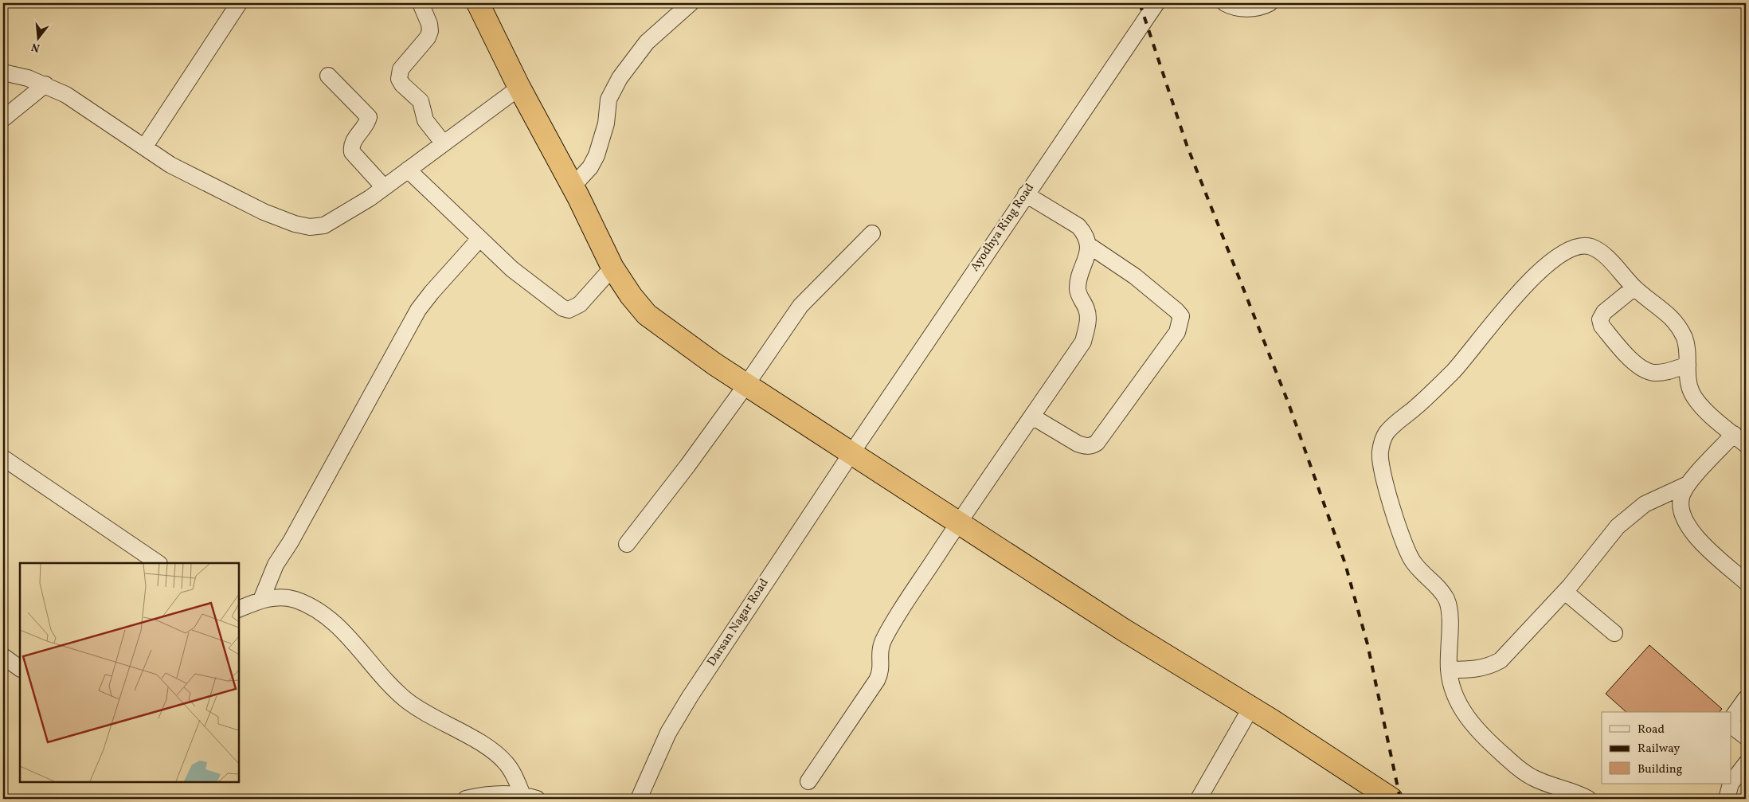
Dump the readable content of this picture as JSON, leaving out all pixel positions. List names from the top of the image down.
{
  "streets": {
    "street": ["Ayodhya Ring Road", "Darsan Nagar Road"]
  },
  "crossings": [
    ["Ayodhya Ring Road", "Darsan Nagar Road"]
  ],
  "legend": ["Road", "Railway", "Building"],
  "north": "bottom"
}
